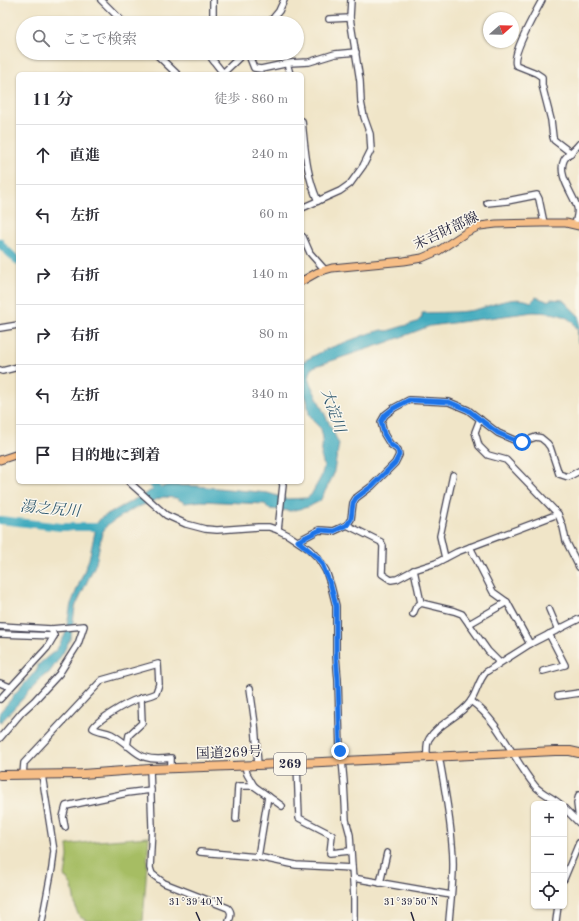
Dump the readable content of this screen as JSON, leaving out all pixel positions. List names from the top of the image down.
{
  "streets": {
    "highway": ["国道269号", "269"],
    "main road": ["末吉財部線"]
  },
  "water": ["大淀川", "湯之尻川"],
  "north": "right",
  "page": {
    "search": "ここで検索",
    "heading": ["11 分", "徒歩 · 860 m"],
    "list": [
      ["直進", "240 m"],
      ["左折", "60 m"],
      ["右折", "140 m"],
      ["右折", "80 m"],
      ["左折", "340 m"],
      "目的地に到着"
    ],
    "map_buttons": ["+", "−"]
  },
  "coordinates": ["31°39'40\"N", "31°39'50\"N"]
}
